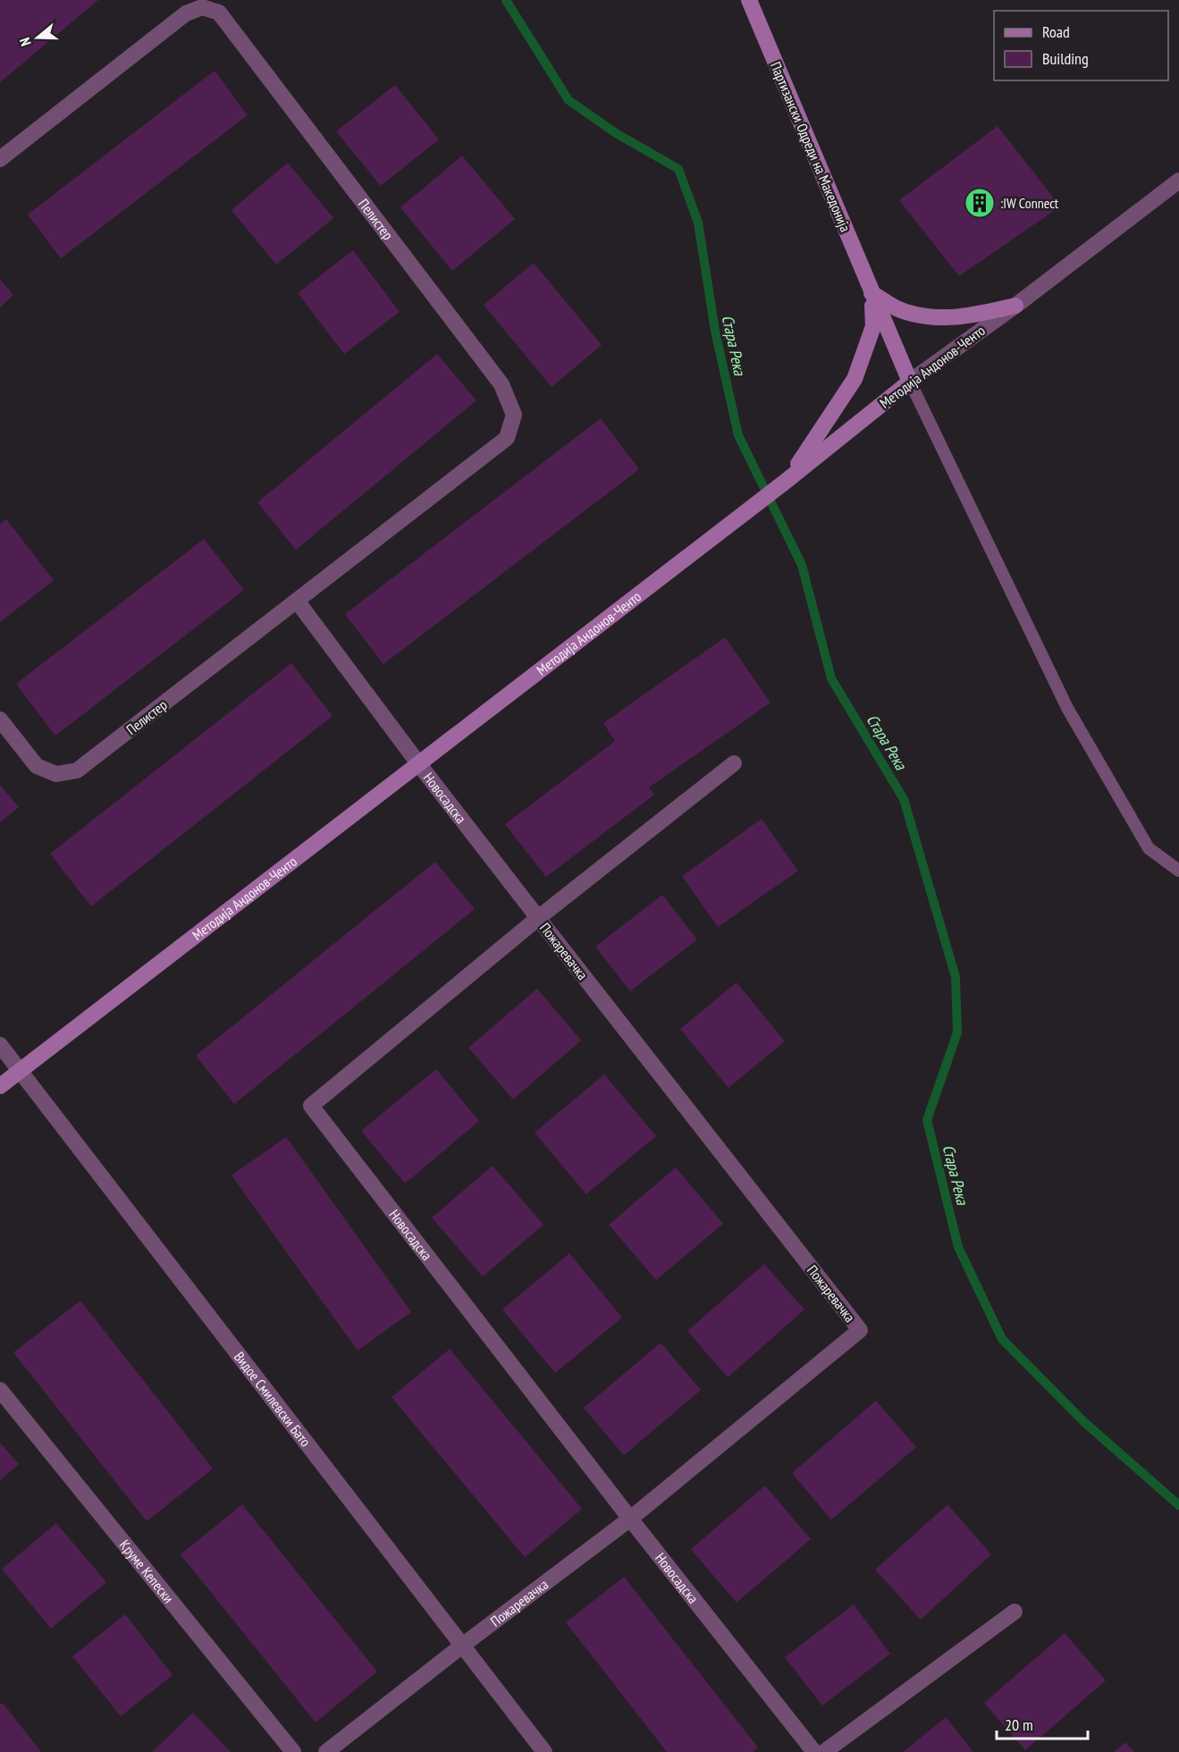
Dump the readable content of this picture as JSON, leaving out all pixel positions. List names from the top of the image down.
{
  "streets": {
    "street": [
      "Партизански Одреди на Македонија",
      "Пелистер",
      "Методија Андонов-Ченто",
      "Новосадска",
      "Пожаревачка",
      "Видое Смилевски Бато",
      "Круме Кепески"
    ]
  },
  "crossings": [
    ["Партизански Одреди на Македонија", "Методија Андонов-Ченто"],
    ["Методија Андонов-Ченто", "Новосадска"],
    ["Методија Андонов-Ченто", "Видое Смилевски Бато"],
    ["Новосадска", "Пожаревачка"],
    ["Пожаревачка", "Видое Смилевски Бато"]
  ],
  "water": ["Стара Река"],
  "places": {
    "building": [":IW Connect"]
  },
  "legend": ["Road", "Building"],
  "scale_bar": "20 m",
  "north": "left"
}
